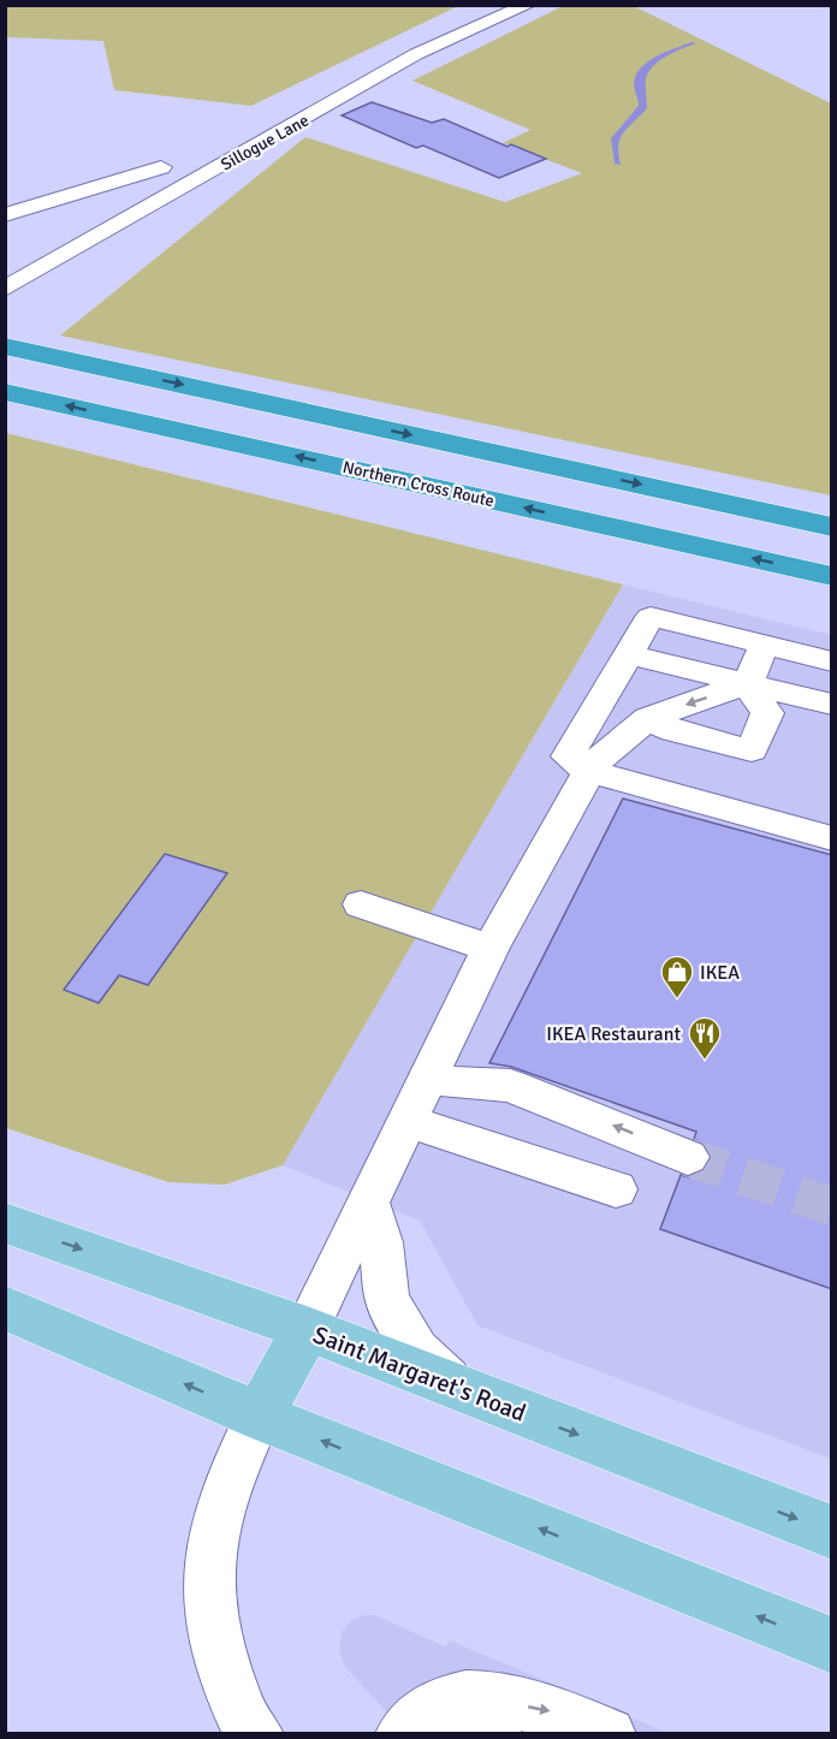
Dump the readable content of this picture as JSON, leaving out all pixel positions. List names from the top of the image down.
{
  "streets": {
    "highway": ["Northern Cross Route"],
    "main road": ["Saint Margaret's Road"],
    "street": ["Sillogue Lane"]
  },
  "places": {
    "shop": ["IKEA"],
    "restaurant": ["IKEA Restaurant"]
  }
}
